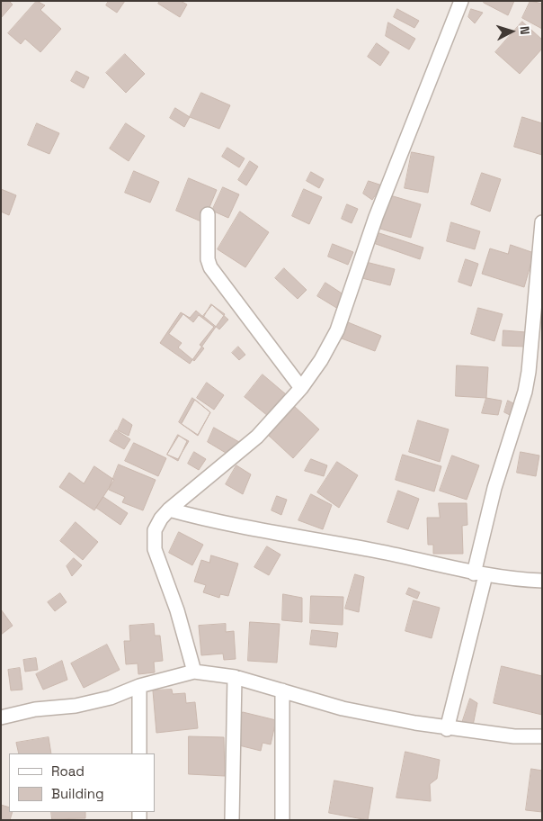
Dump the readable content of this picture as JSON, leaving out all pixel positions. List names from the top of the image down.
{
  "legend": ["Road", "Building"],
  "north": "right"
}
